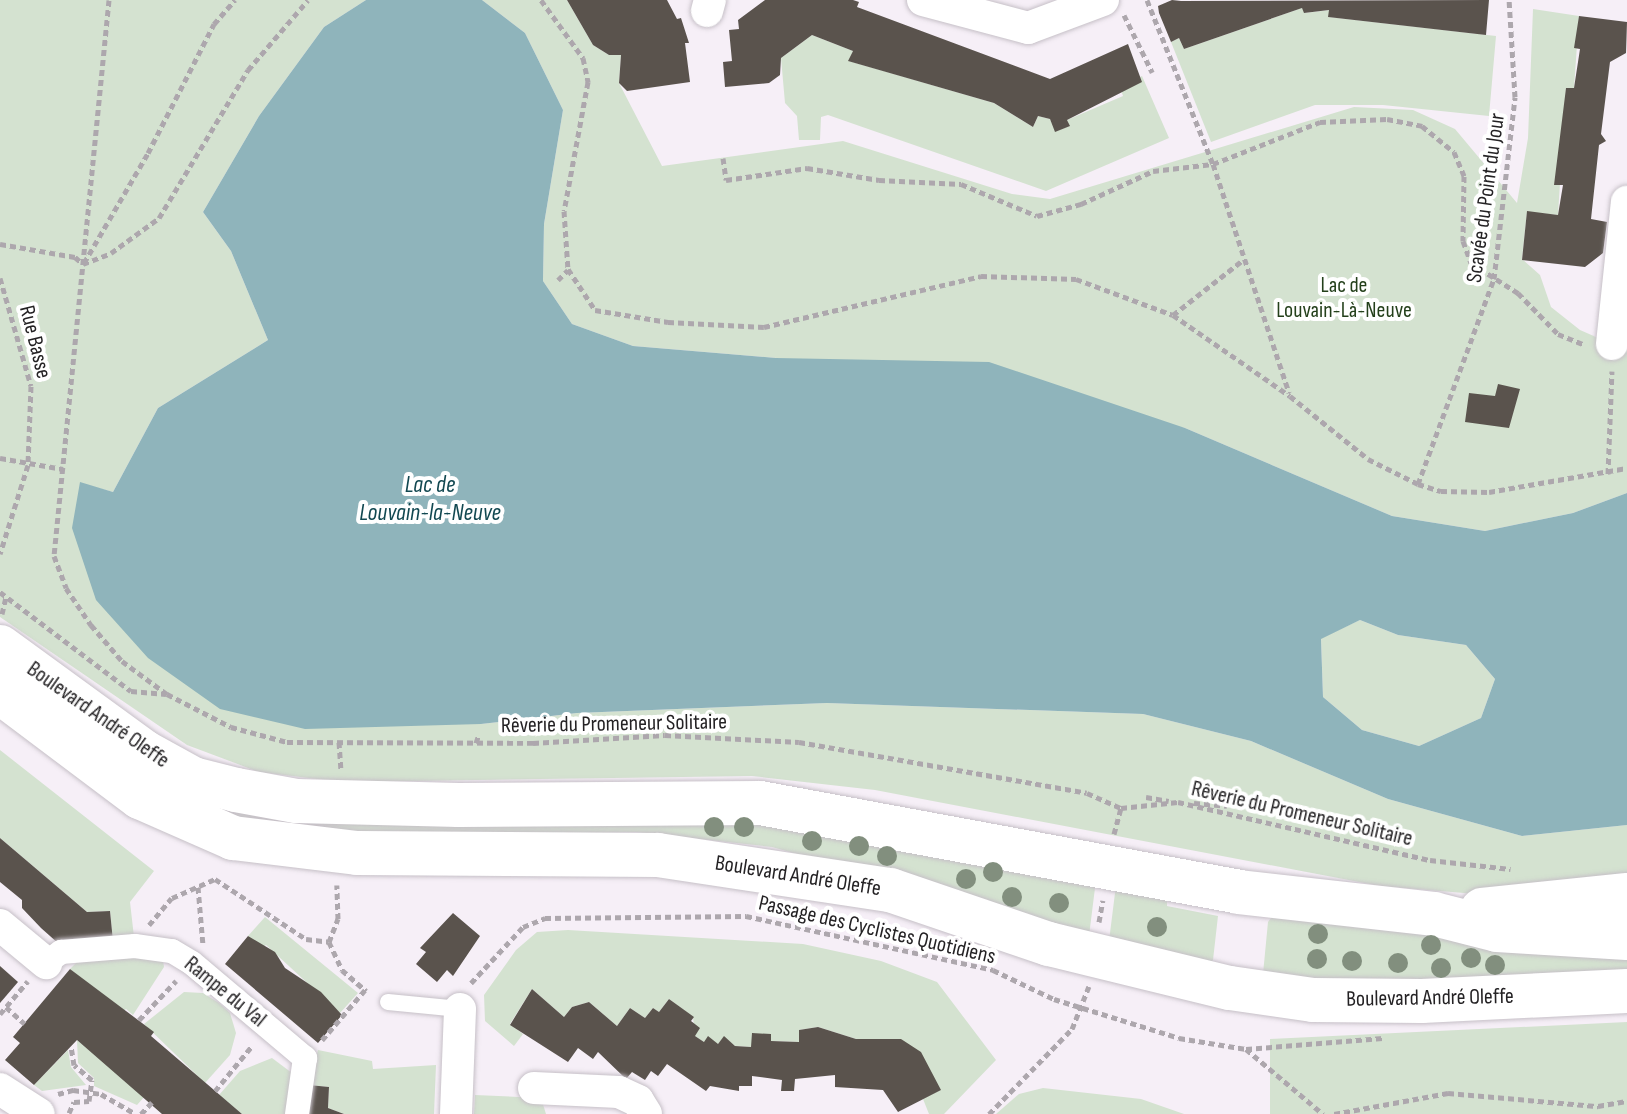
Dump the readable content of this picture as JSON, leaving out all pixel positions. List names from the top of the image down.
{
  "streets": {
    "main road": ["Boulevard André Oleffe"],
    "street": ["Rampe du Val"],
    "path": [
      "Scavée du Point du Jour",
      "Rue Basse",
      "Rêverie du Promeneur Solitaire",
      "Passage des Cyclistes Quotidiens"
    ]
  },
  "water": ["Lac de Louvain-la-Neuve"],
  "parks": ["Lac de Louvain-Là-Neuve"]
}
